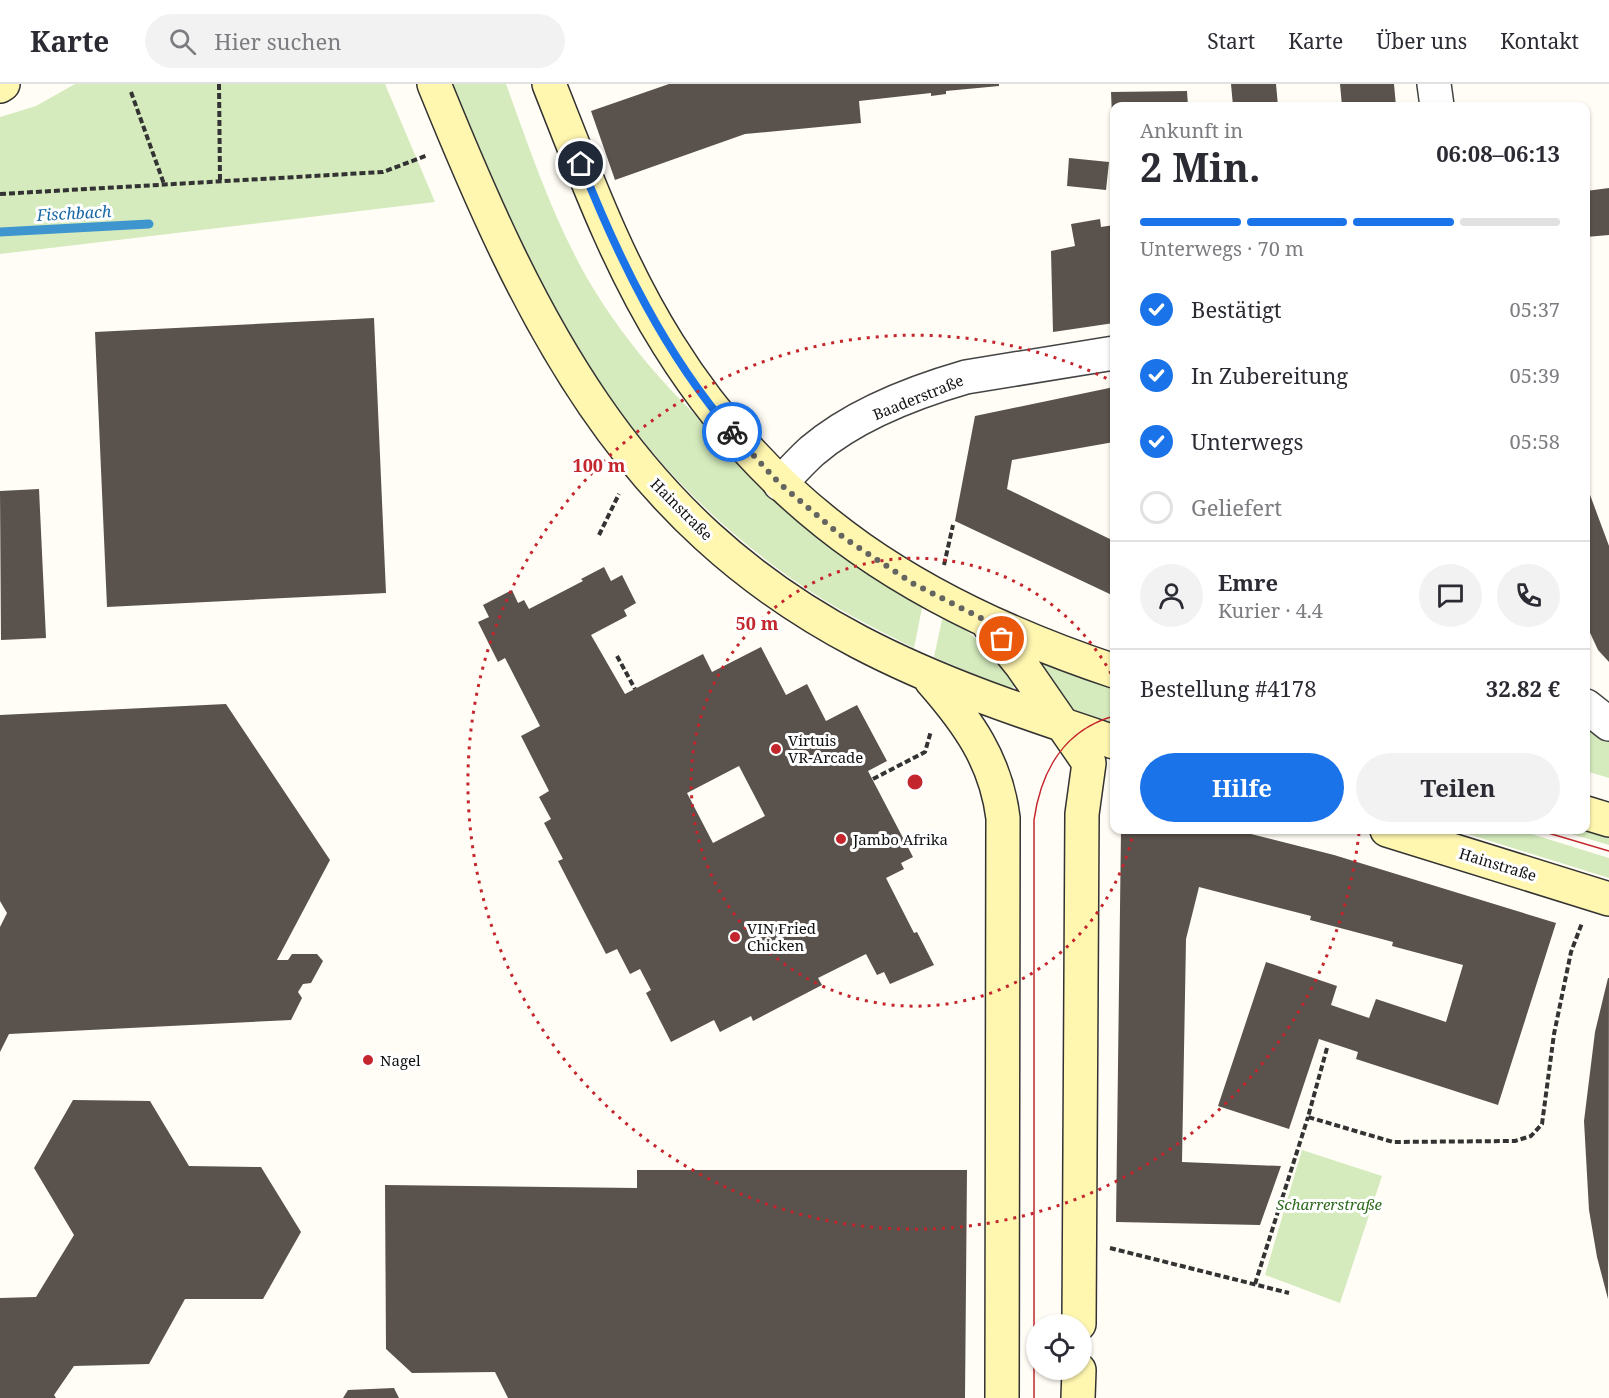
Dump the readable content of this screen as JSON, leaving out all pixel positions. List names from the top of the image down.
{
  "streets": {
    "main road": ["Hainstraße"],
    "street": ["Baaderstraße"]
  },
  "water": ["Fischbach"],
  "parks": ["Scharrerstraße"],
  "places": [
    "Virtuis VR-Arcade",
    "Jambo Afrika",
    "VIN Fried Chicken",
    "Nagel"
  ],
  "page": {
    "header": "Karte",
    "search": "Hier suchen",
    "nav": [
      "Start",
      "Karte",
      "Über uns",
      "Kontakt"
    ],
    "heading": ["2 Min.", "Ankunft in", "06:08–06:13"],
    "panel": [
      "Emre",
      "Kurier · 4.4",
      "Bestellung #4178",
      "32.82 €"
    ],
    "bar": "Unterwegs · 70 m",
    "list": [
      ["Bestätigt", "05:37"],
      ["In Zubereitung", "05:39"],
      ["Unterwegs", "05:58"],
      "Geliefert"
    ],
    "buttons": ["Hilfe", "Teilen"]
  },
  "rings": ["100 m", "50 m"]
}
